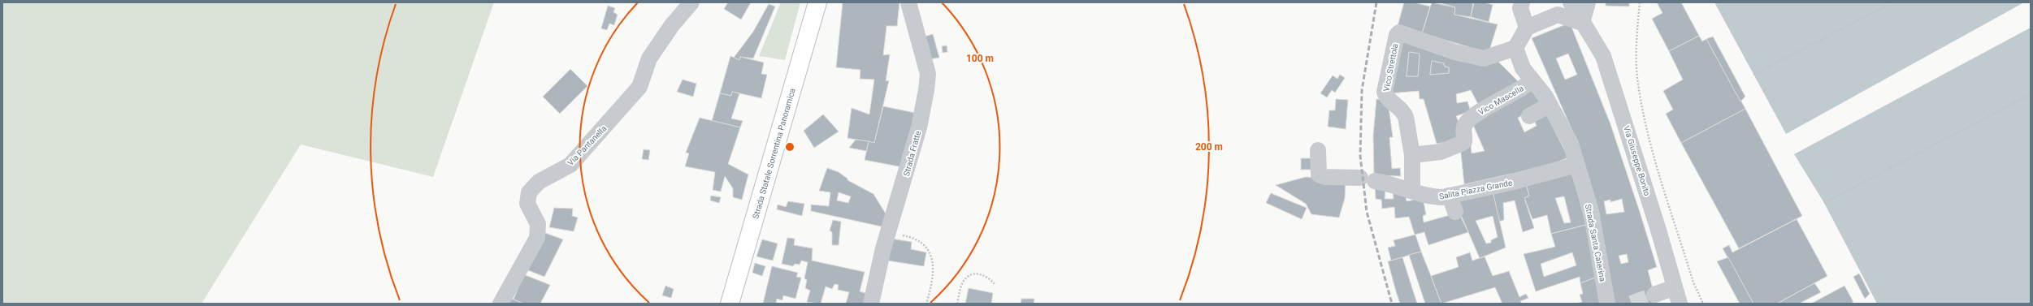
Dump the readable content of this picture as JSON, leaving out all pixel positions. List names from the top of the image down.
{
  "streets": {
    "main road": ["Strada Statale Sorrentina Panoramica"],
    "street": [
      "Vico Strettola",
      "Vico Mascella",
      "Via Pantanella",
      "Strada Fratte",
      "Via Giuseppe Bonito",
      "Salita Piazza Grande",
      "Strada Santa Caterina"
    ]
  },
  "crossings": [
    ["Vico Strettola", "Vico Mascella"],
    ["Vico Strettola", "Salita Piazza Grande"],
    ["Vico Strettola", "Strada Santa Caterina"],
    ["Vico Mascella", "Strada Santa Caterina"],
    ["Salita Piazza Grande", "Strada Santa Caterina"]
  ],
  "rings": ["100 m", "200 m"]
}
